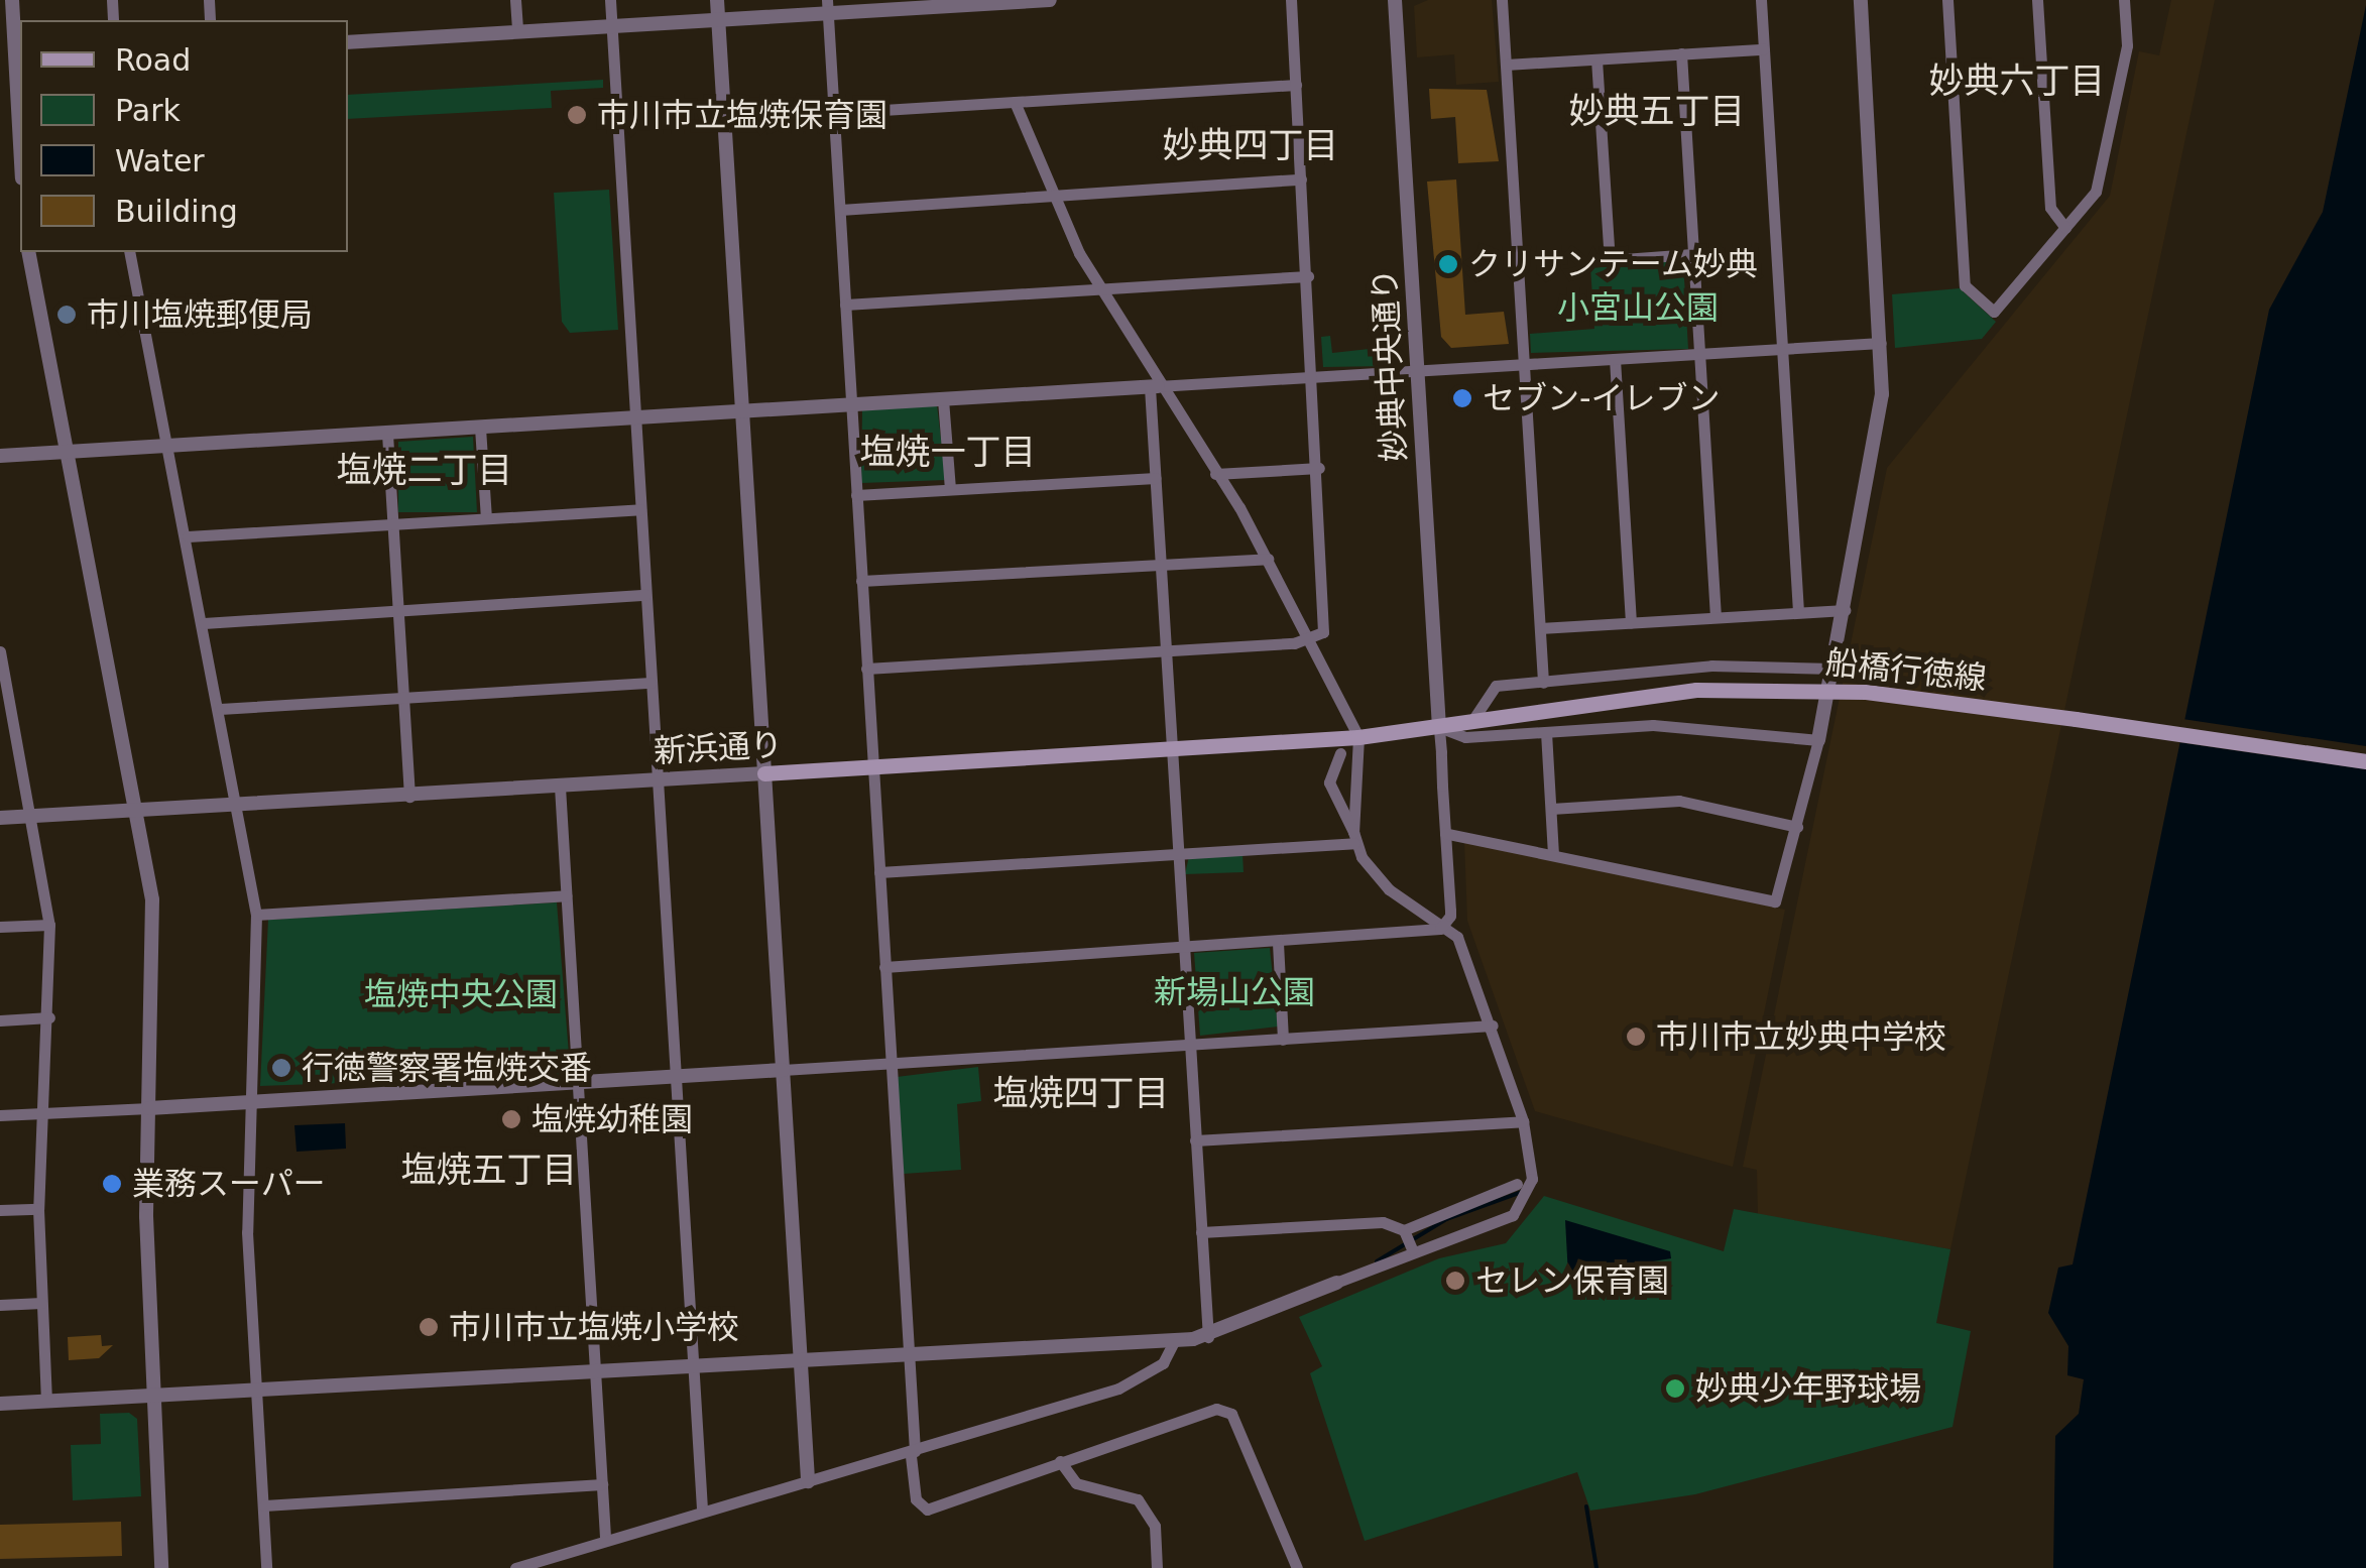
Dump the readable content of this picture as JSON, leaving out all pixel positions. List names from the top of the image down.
{
  "streets": {
    "main road": ["船橋行徳線", "新浜通り"],
    "street": ["妙典中央通り"]
  },
  "crossings": [
    ["妙典中央通り", "船橋行徳線"],
    ["妙典中央通り", "新浜通り"],
    ["船橋行徳線", "新浜通り"]
  ],
  "districts": [
    "妙典六丁目",
    "妙典五丁目",
    "妙典四丁目",
    "塩焼一丁目",
    "塩焼二丁目",
    "塩焼四丁目",
    "塩焼五丁目"
  ],
  "parks": ["小宮山公園", "新場山公園", "塩焼中央公園"],
  "places": [
    "市川市立塩焼保育園",
    "クリサンテーム妙典",
    "市川塩焼郵便局",
    "セブン-イレブン",
    "市川市立妙典中学校",
    "行徳警察署塩焼交番",
    "塩焼幼稚園",
    "業務スーパー",
    "セレン保育園",
    "市川市立塩焼小学校",
    "妙典少年野球場"
  ],
  "legend": [
    "Road",
    "Park",
    "Water",
    "Building"
  ]
}
